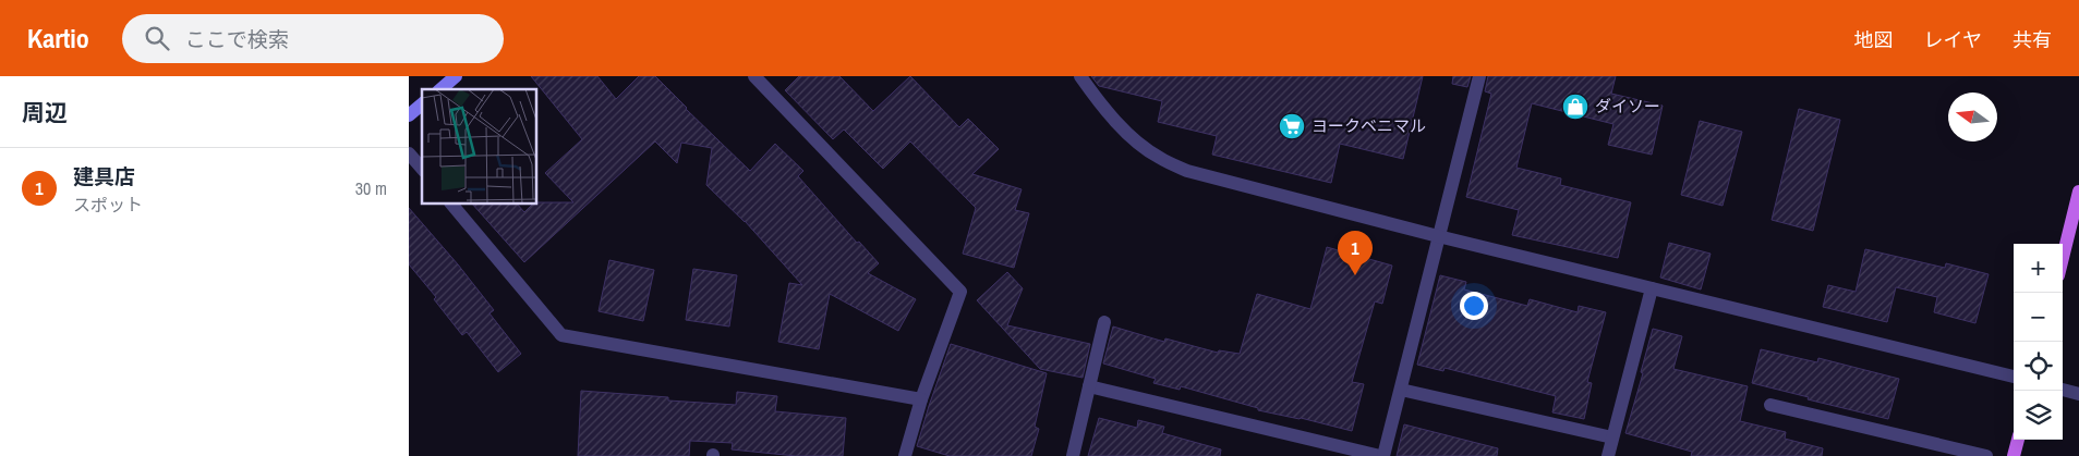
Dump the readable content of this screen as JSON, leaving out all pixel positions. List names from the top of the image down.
{
  "places": {
    "shop": ["ダイソー"],
    "supermarket": ["ヨークベニマル"]
  },
  "north": "left",
  "page": {
    "header": "Kartio",
    "search": "ここで検索",
    "nav": ["地図", "レイヤ", "共有"],
    "heading": "周辺",
    "list": [
      {
        "mark": "1",
        "name": "建具店",
        "note": "スポット",
        "value": "30 m"
      }
    ],
    "pins": "1",
    "map_buttons": ["+", "−"]
  }
}
